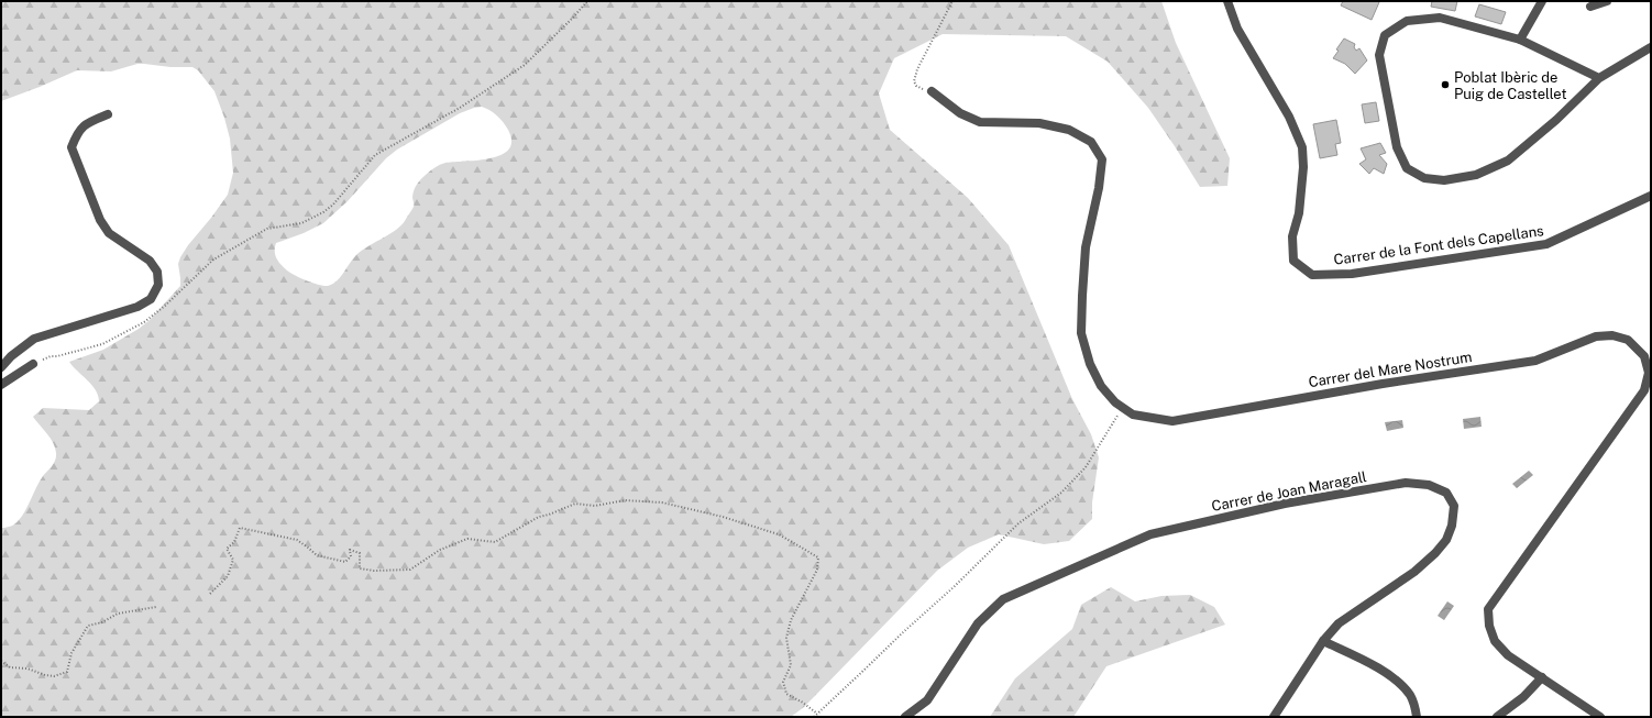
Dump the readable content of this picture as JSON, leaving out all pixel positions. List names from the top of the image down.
{
  "streets": {
    "street": ["Carrer de la Font dels Capellans", "Carrer del Mare Nostrum", "Carrer de Joan Maragall"]
  },
  "places": ["Poblat Ibèric de Puig de Castellet"]
}
